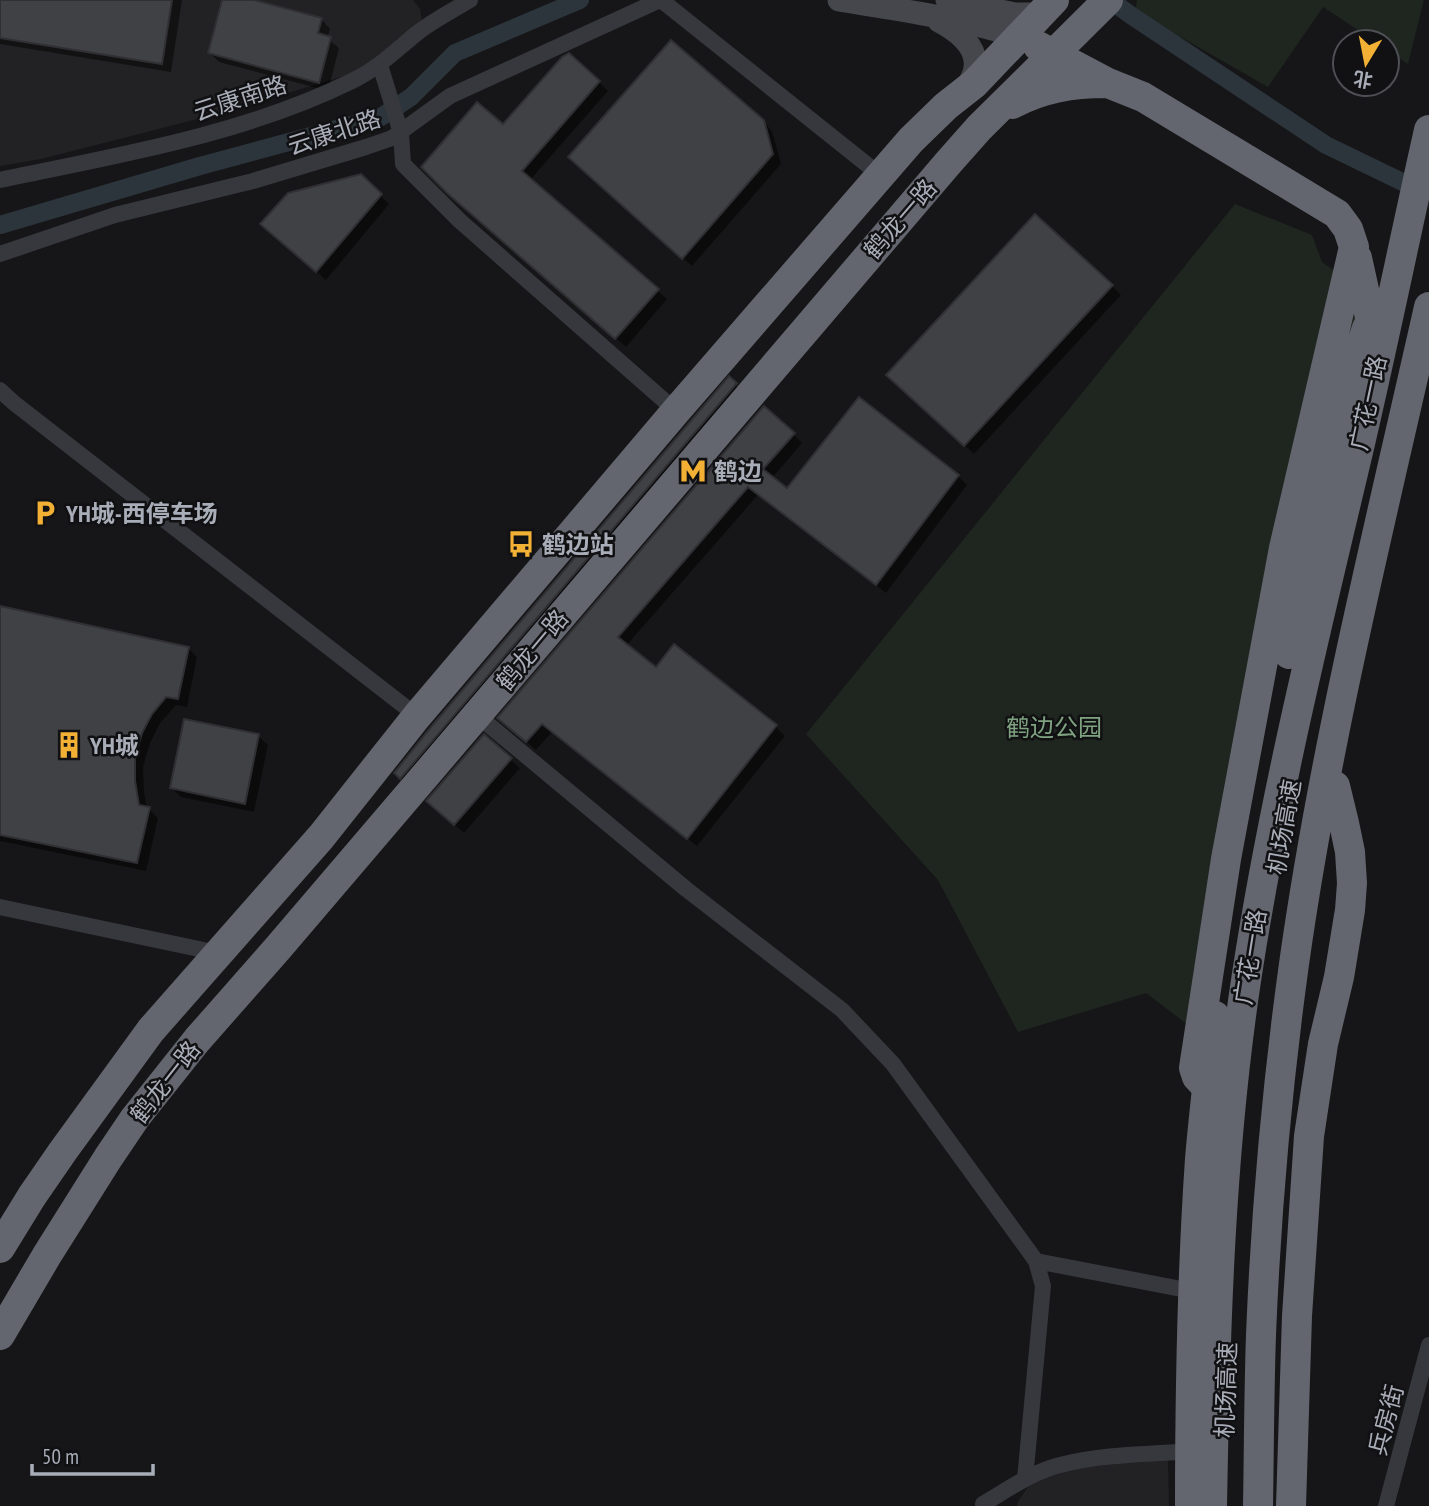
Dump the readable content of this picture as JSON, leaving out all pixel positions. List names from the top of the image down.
{
  "streets": {
    "highway": ["鹤龙一路", "广花一路", "机场高速"],
    "street": ["云康南路", "云康北路", "兵房街"]
  },
  "parks": ["鹤边公园"],
  "places": {
    "metro station": ["鹤边"],
    "parking": ["YH城-西停车场"],
    "bus stop": ["鹤边站"],
    "building": ["YH城"]
  },
  "scale_bar": "50 m",
  "north": "bottom"
}
